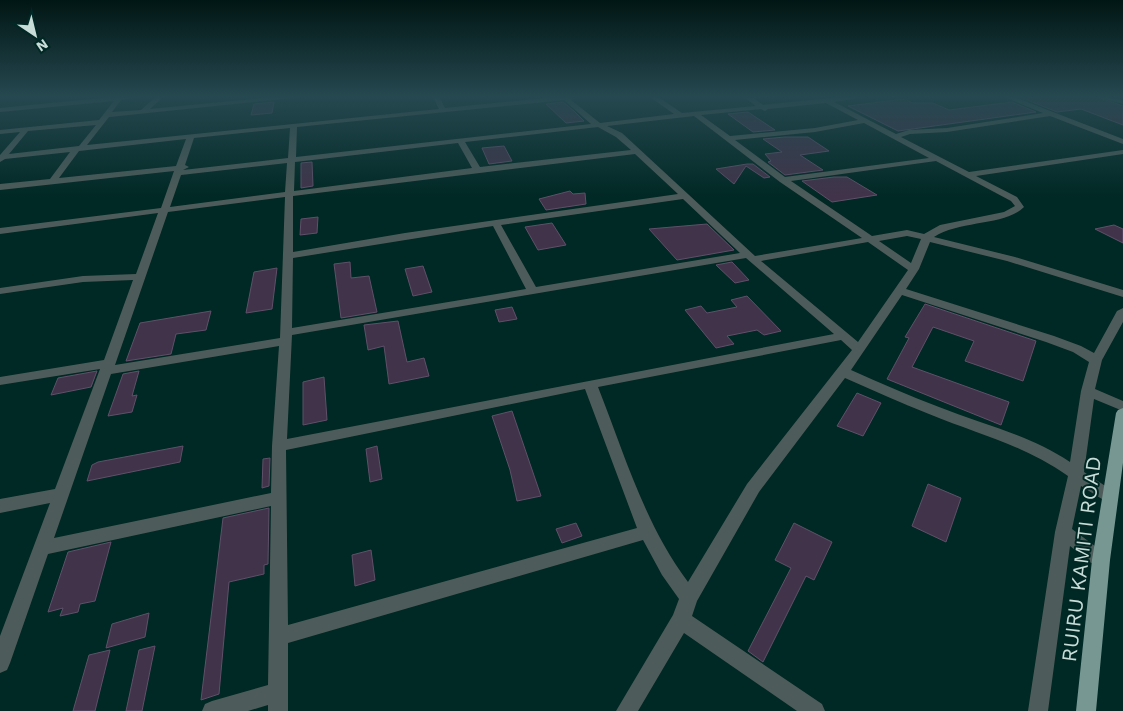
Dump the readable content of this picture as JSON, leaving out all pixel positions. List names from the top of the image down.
{
  "streets": {
    "main road": ["RUIRU KAMITI ROAD"]
  },
  "north": "bottom right"
}
